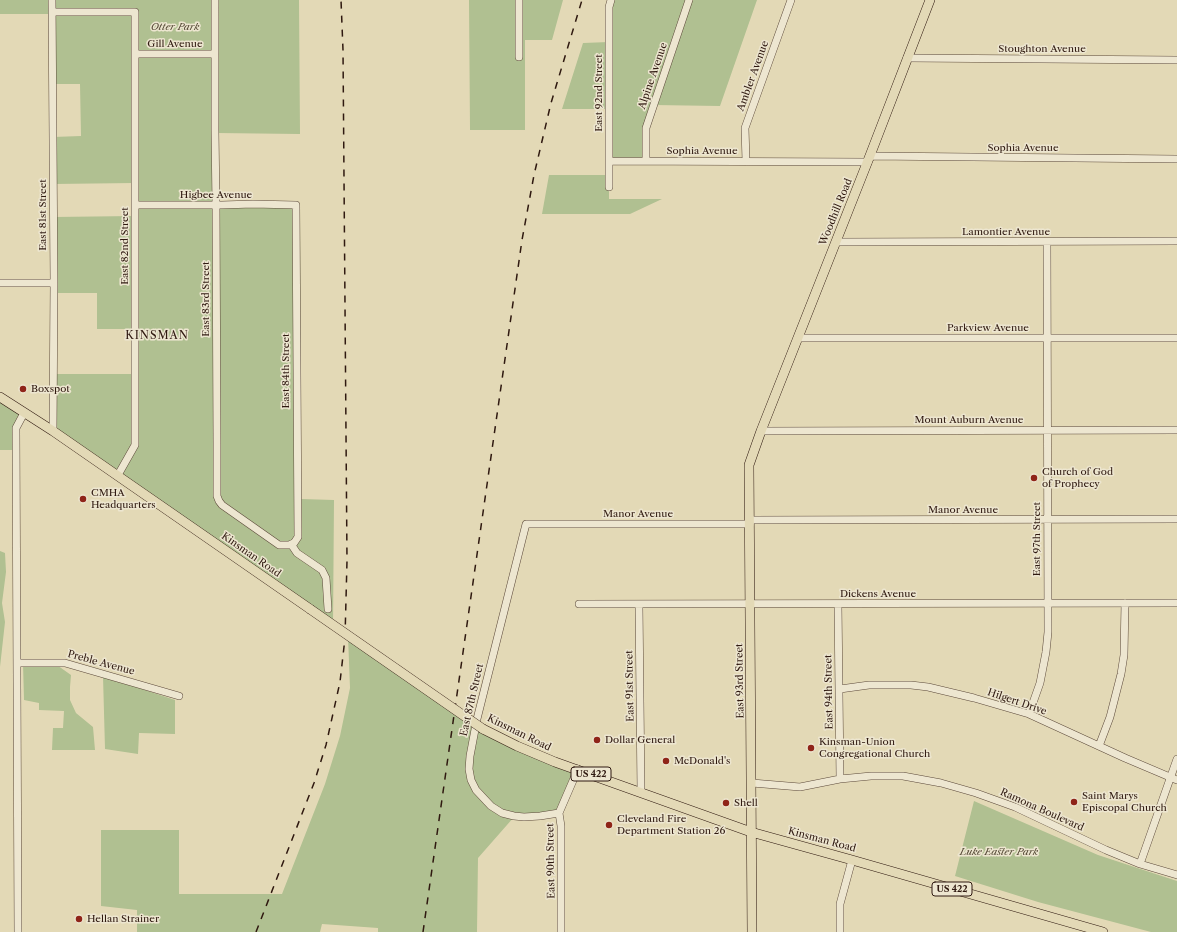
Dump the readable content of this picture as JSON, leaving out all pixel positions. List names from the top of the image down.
{
  "streets": {
    "main road": [
      "Woodhill Road",
      "Kinsman Road",
      "East 93rd Street",
      "US 422"
    ],
    "street": [
      "Gill Avenue",
      "Stoughton Avenue",
      "Alpine Avenue",
      "Ambler Avenue",
      "East 92nd Street",
      "Sophia Avenue",
      "Higbee Avenue",
      "East 81st Street",
      "Lamontier Avenue",
      "East 82nd Street",
      "East 83rd Street",
      "Parkview Avenue",
      "East 84th Street",
      "Mount Auburn Avenue",
      "Manor Avenue",
      "East 97th Street",
      "Dickens Avenue",
      "Preble Avenue",
      "East 91st Street",
      "East 94th Street",
      "East 87th Street",
      "Hilgert Drive",
      "Ramona Boulevard",
      "East 90th Street"
    ]
  },
  "crossings": [
    ["Gill Avenue", "East 82nd Street"],
    ["Gill Avenue", "East 83rd Street"],
    ["Stoughton Avenue", "Woodhill Road"],
    ["Alpine Avenue", "Sophia Avenue"],
    ["Ambler Avenue", "Sophia Avenue"],
    ["East 92nd Street", "Sophia Avenue"],
    ["Sophia Avenue", "Woodhill Road"],
    ["Higbee Avenue", "East 82nd Street"],
    ["Higbee Avenue", "East 83rd Street"],
    ["Higbee Avenue", "East 84th Street"],
    ["Woodhill Road", "Lamontier Avenue"],
    ["Woodhill Road", "Parkview Avenue"],
    ["Woodhill Road", "Mount Auburn Avenue"],
    ["Woodhill Road", "East 93rd Street"],
    ["East 81st Street", "East 82nd Street"],
    ["East 81st Street", "Kinsman Road"],
    ["Lamontier Avenue", "East 97th Street"],
    ["East 82nd Street", "Kinsman Road"],
    ["East 83rd Street", "East 84th Street"],
    ["Parkview Avenue", "East 97th Street"],
    ["Mount Auburn Avenue", "East 97th Street"],
    ["Mount Auburn Avenue", "East 93rd Street"],
    ["Manor Avenue", "East 97th Street"],
    ["Manor Avenue", "East 93rd Street"],
    ["Manor Avenue", "East 87th Street"],
    ["East 97th Street", "Dickens Avenue"],
    ["East 97th Street", "Hilgert Drive"],
    ["Kinsman Road", "East 93rd Street"],
    ["Kinsman Road", "East 91st Street"],
    ["Kinsman Road", "East 90th Street"],
    ["Dickens Avenue", "East 93rd Street"],
    ["Dickens Avenue", "East 91st Street"],
    ["Dickens Avenue", "East 94th Street"],
    ["East 93rd Street", "Ramona Boulevard"],
    ["East 94th Street", "Hilgert Drive"],
    ["East 94th Street", "Ramona Boulevard"],
    ["East 87th Street", "East 90th Street"]
  ],
  "districts": ["KINSMAN"],
  "parks": ["Otter Park", "Luke Easter Park"],
  "places": [
    "Boxspot",
    "Church of God of Prophecy",
    "CMHA Headquarters",
    "Dollar General",
    "Kinsman-Union Congregational Church",
    "McDonald's",
    "Saint Marys Episcopal Church",
    "Shell",
    "Cleveland Fire Department Station 26",
    "Hellan Strainer"
  ]
}
